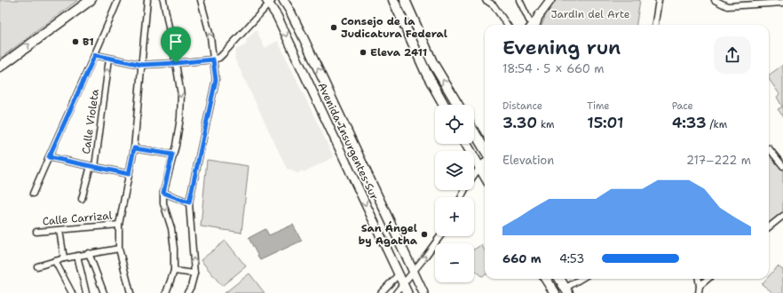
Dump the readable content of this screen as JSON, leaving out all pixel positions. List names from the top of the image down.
{
  "streets": {
    "main road": ["Avenida Insurgentes Sur"],
    "street": ["Calle Violeta", "Calle Carrizal"]
  },
  "parks": ["Jardin del Arte"],
  "places": [
    "Consejo de la Judicatura Federal",
    "B1",
    "Eleva 2411",
    "San Ángel by Agatha"
  ],
  "page": {
    "heading": ["Evening run", "18:54 · 5 × 660 m"],
    "stats": [
      ["Distance", "3.30 km"],
      ["Time", "15:01"],
      ["Pace", "4:33 /km"]
    ],
    "map_buttons": ["+", "−"],
    "chart": ["Elevation", "217–222 m"],
    "list": [
      {
        "name": "660 m",
        "note": "4:53"
      }
    ]
  }
}
